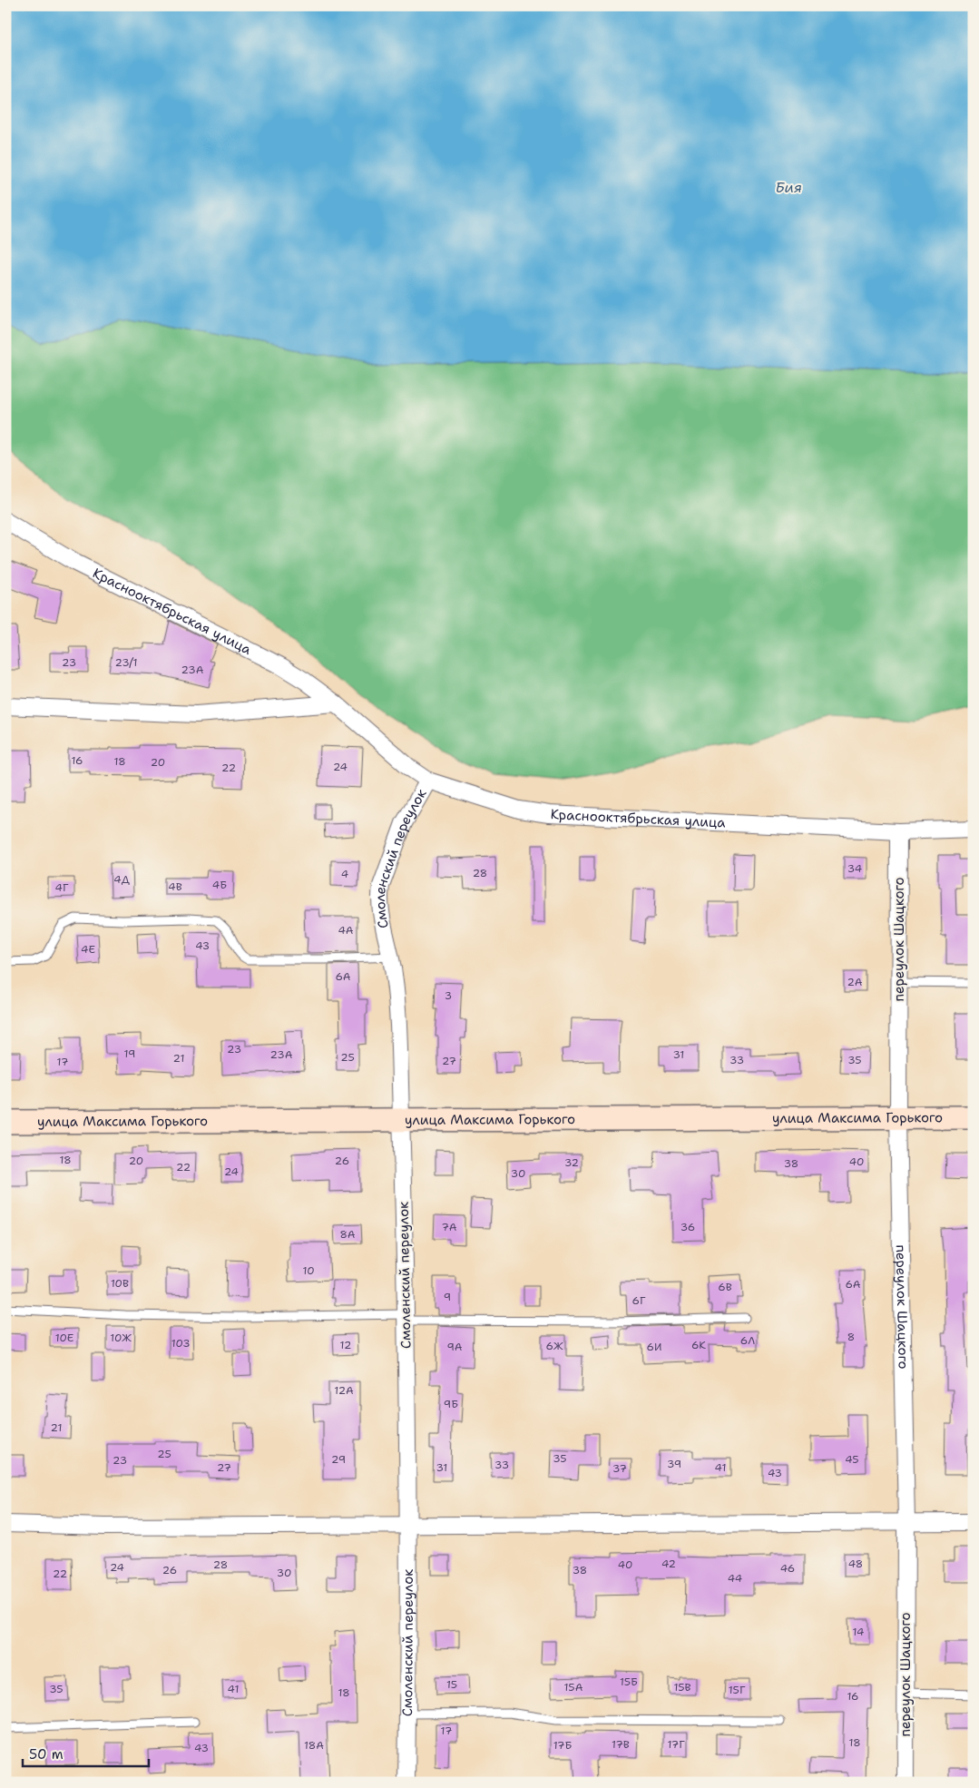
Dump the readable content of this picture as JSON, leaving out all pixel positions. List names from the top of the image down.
{
  "streets": {
    "main road": ["улица Максима Горького"],
    "street": ["Краснооктябрьская улица", "Смоленский переулок", "переулок Шацкого"]
  },
  "crossings": [
    ["Краснооктябрьская улица", "Смоленский переулок"],
    ["Краснооктябрьская улица", "переулок Шацкого"],
    ["Смоленский переулок", "улица Максима Горького"],
    ["переулок Шацкого", "улица Максима Горького"]
  ],
  "water": ["Бия"],
  "house_numbers": [
    "23",
    "23/1",
    "23А",
    "16",
    "18",
    "20",
    "24",
    "22",
    "34",
    "28",
    "4",
    "4Д",
    "4Б",
    "4В",
    "4Г",
    "4А",
    "4З",
    "4Е",
    "6А",
    "2А",
    "3",
    "23",
    "19",
    "23А",
    "31",
    "25",
    "21",
    "33",
    "35",
    "27",
    "17",
    "18",
    "20",
    "26",
    "40",
    "32",
    "38",
    "22",
    "24",
    "30",
    "7А",
    "36",
    "8А",
    "10",
    "10В",
    "6А",
    "6В",
    "9",
    "6Г",
    "8",
    "10Е",
    "10Ж",
    "6Л",
    "10З",
    "12",
    "6К",
    "6Ж",
    "9А",
    "6И",
    "12А",
    "9Б",
    "21",
    "25",
    "35",
    "29",
    "45",
    "23",
    "39",
    "33",
    "27",
    "31",
    "41",
    "37",
    "43",
    "42",
    "48",
    "28",
    "40",
    "24",
    "46",
    "26",
    "38",
    "30",
    "22",
    "44",
    "14",
    "15Б",
    "15",
    "15А",
    "15В",
    "35",
    "41",
    "15Г",
    "18",
    "16",
    "17",
    "18",
    "17В",
    "17Г",
    "18А",
    "17Б",
    "43"
  ],
  "scale_bar": "50 m"
}
